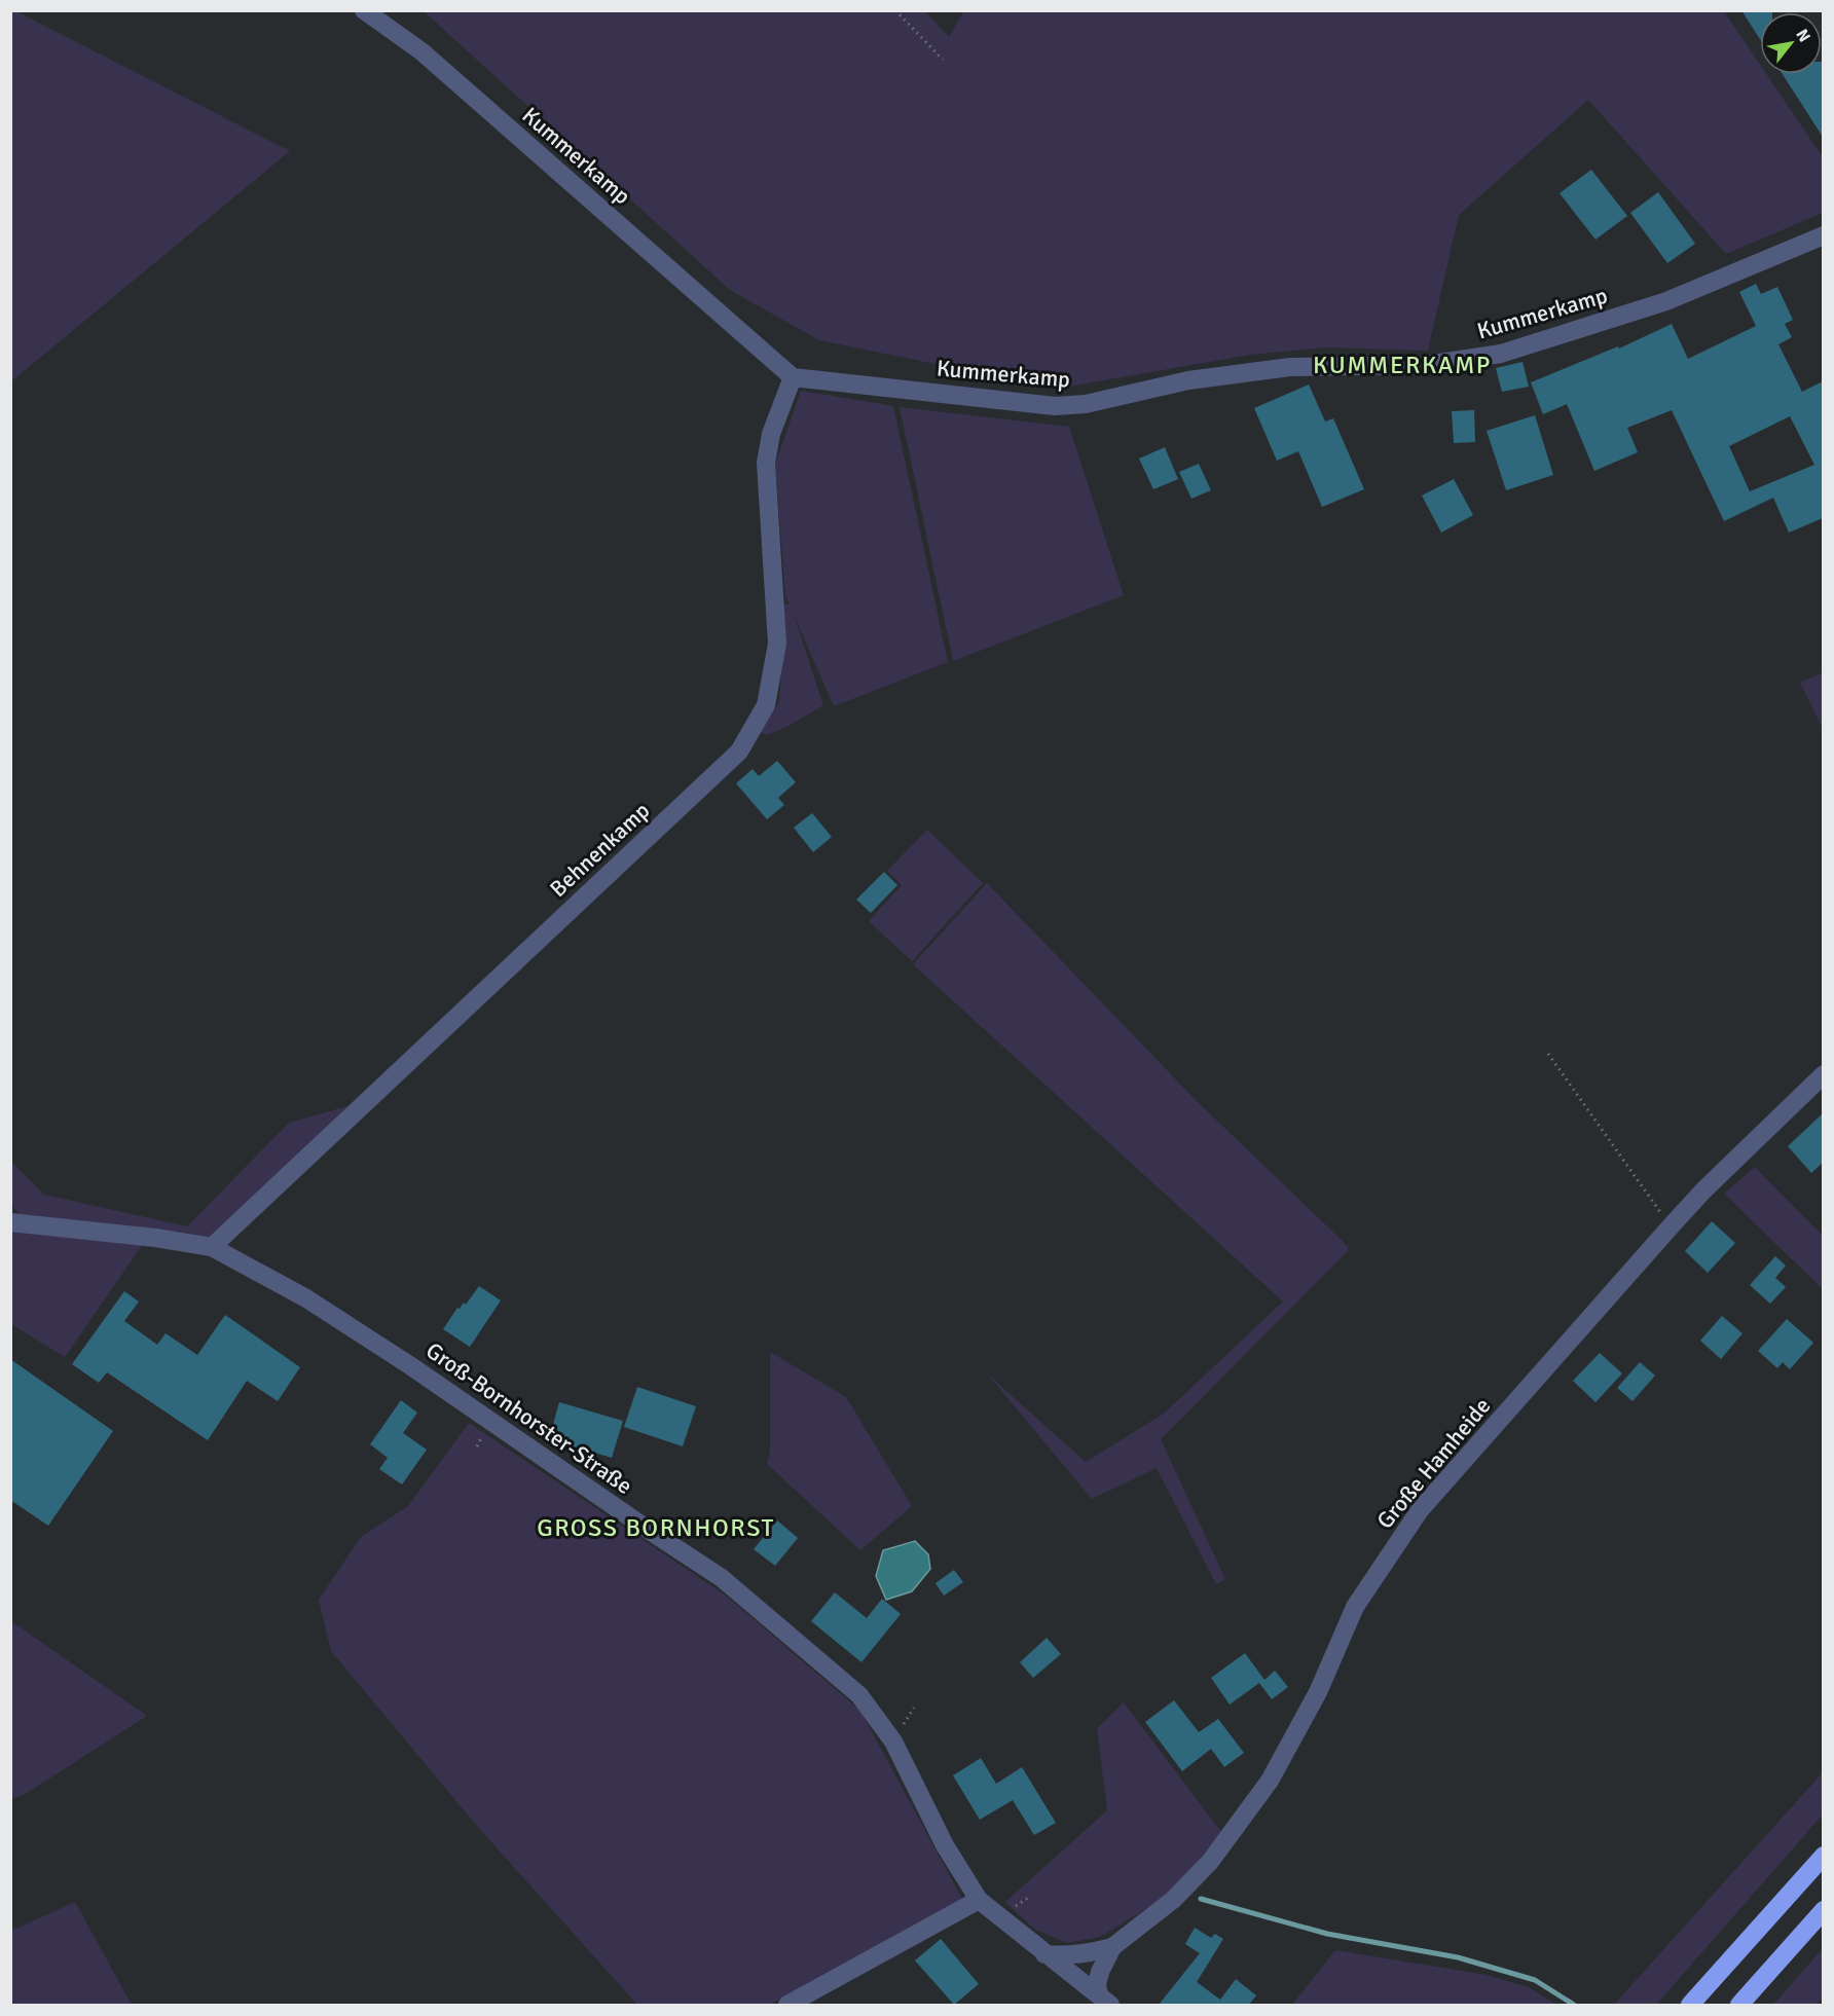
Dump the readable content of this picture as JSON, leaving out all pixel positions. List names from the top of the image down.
{
  "streets": {
    "street": [
      "Kummerkamp",
      "Behnenkamp",
      "Groß-Bornhorster-Straße",
      "Große Hamheide"
    ]
  },
  "crossings": [
    ["Kummerkamp", "Behnenkamp"],
    ["Behnenkamp", "Groß-Bornhorster-Straße"],
    ["Groß-Bornhorster-Straße", "Große Hamheide"]
  ],
  "districts": ["KUMMERKAMP", "GROSS BORNHORST"],
  "north": "top right"
}
